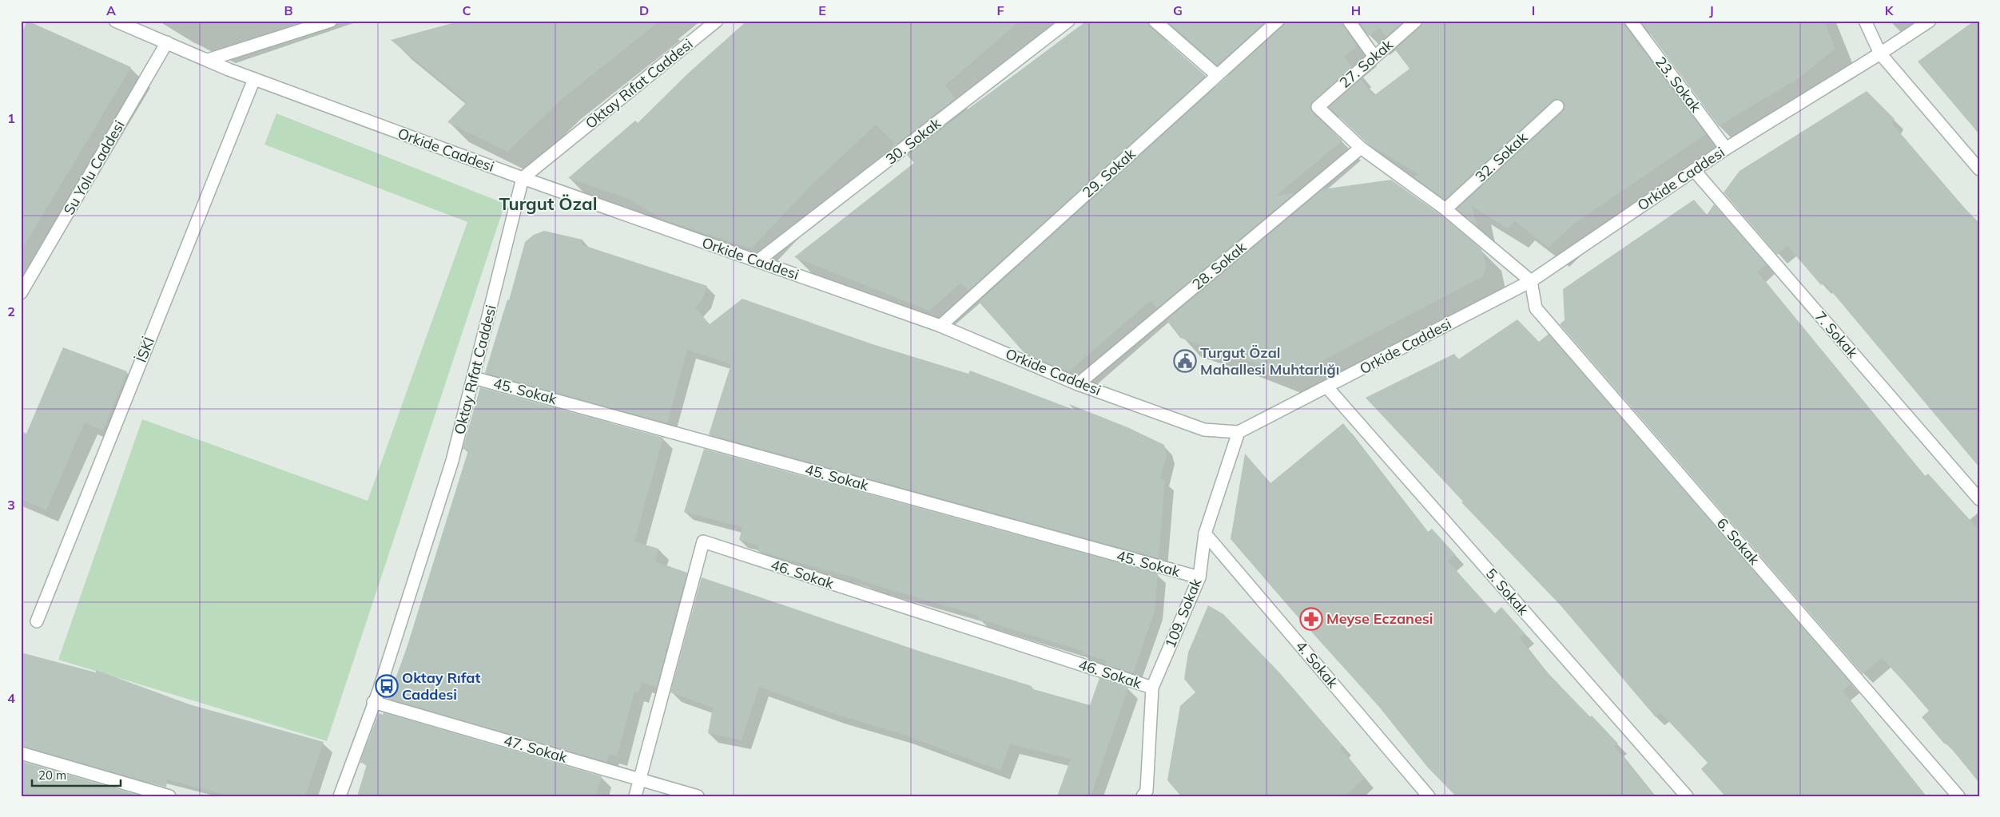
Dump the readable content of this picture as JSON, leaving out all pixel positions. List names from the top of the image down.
{
  "streets": {
    "street": [
      "27. Sokak",
      "Oktay Rıfat Caddesi",
      "23. Sokak",
      "30. Sokak",
      "Orkide Caddesi",
      "32. Sokak",
      "Su Yolu Caddesi",
      "29. Sokak",
      "28. Sokak",
      "7. Sokak",
      "İSKİ",
      "45. Sokak",
      "6. Sokak",
      "46. Sokak",
      "5. Sokak",
      "109. Sokak",
      "4. Sokak",
      "47. Sokak"
    ]
  },
  "crossings": [
    ["27. Sokak", "28. Sokak"],
    ["Oktay Rıfat Caddesi", "Orkide Caddesi"],
    ["Oktay Rıfat Caddesi", "45. Sokak"],
    ["Oktay Rıfat Caddesi", "47. Sokak"],
    ["23. Sokak", "Orkide Caddesi"],
    ["30. Sokak", "Orkide Caddesi"],
    ["Orkide Caddesi", "Su Yolu Caddesi"],
    ["Orkide Caddesi", "29. Sokak"],
    ["Orkide Caddesi", "28. Sokak"],
    ["Orkide Caddesi", "7. Sokak"],
    ["Orkide Caddesi", "İSKİ"],
    ["Orkide Caddesi", "6. Sokak"],
    ["Orkide Caddesi", "5. Sokak"],
    ["Orkide Caddesi", "109. Sokak"],
    ["45. Sokak", "109. Sokak"],
    ["46. Sokak", "109. Sokak"],
    ["46. Sokak", "47. Sokak"],
    ["109. Sokak", "4. Sokak"]
  ],
  "districts": ["Turgut Özal"],
  "places": {
    "public building": ["Turgut Özal Mahallesi Muhtarlığı"],
    "pharmacy": ["Meyse Eczanesi"],
    "bus stop": ["Oktay Rıfat Caddesi"]
  },
  "scale_bar": "20 m",
  "grid": {
    "columns": [
      "A",
      "B",
      "C",
      "D",
      "E",
      "F",
      "G",
      "H",
      "I",
      "J",
      "K"
    ],
    "rows": [
      "1",
      "2",
      "3",
      "4"
    ]
  }
}
